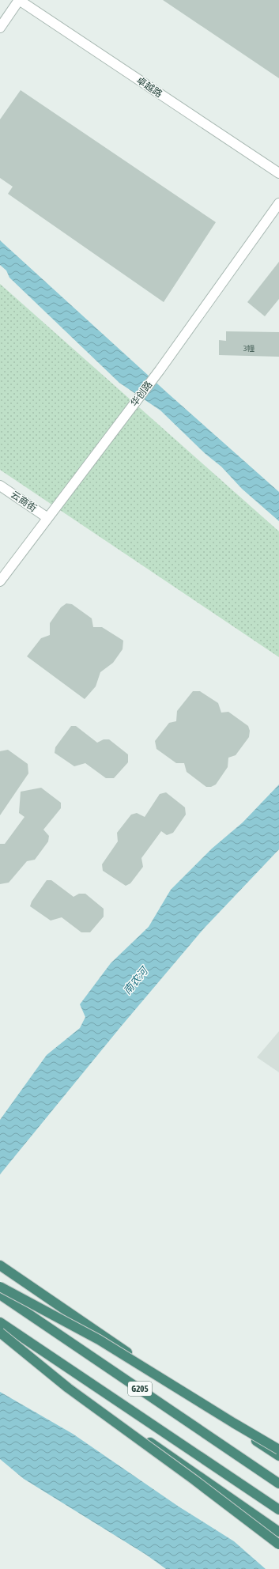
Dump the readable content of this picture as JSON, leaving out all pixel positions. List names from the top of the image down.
{
  "streets": {
    "highway": ["G205"],
    "street": ["卓越路", "华创路", "云商街"]
  },
  "crossings": [
    ["华创路", "云商街"]
  ],
  "water": ["南农河"],
  "house_numbers": ["3幢"]
}
